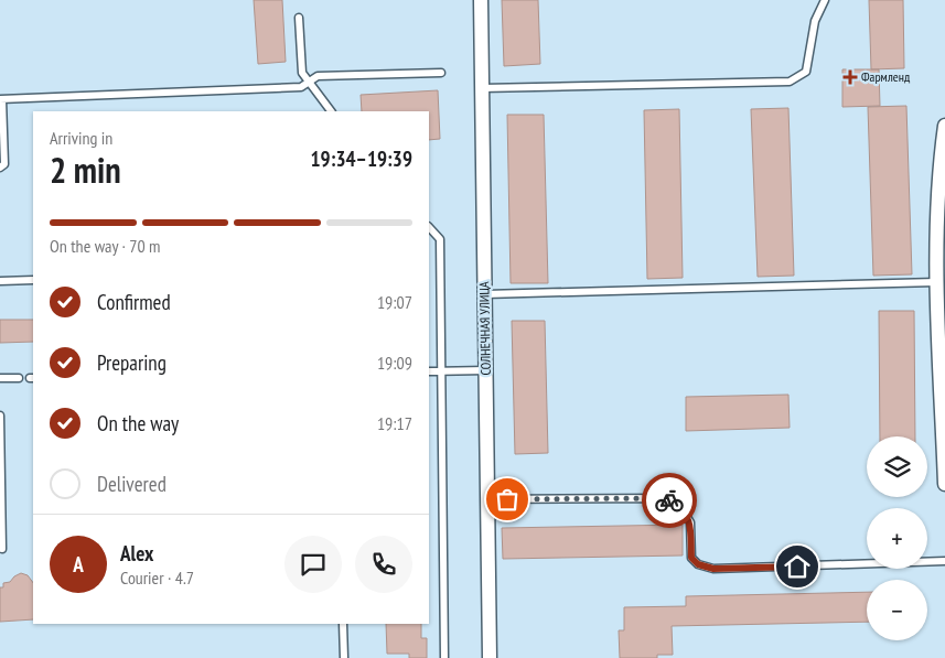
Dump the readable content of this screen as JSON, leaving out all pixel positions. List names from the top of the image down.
{
  "streets": {
    "street": ["СОЛНЕЧНАЯ УЛИЦА"]
  },
  "places": {
    "health": ["Фармленд"]
  },
  "page": {
    "heading": ["2 min", "Arriving in", "19:34–19:39"],
    "panel": ["Alex", "Courier · 4.7"],
    "bar": "On the way · 70 m",
    "list": [
      ["Confirmed", "19:07"],
      ["Preparing", "19:09"],
      ["On the way", "19:17"],
      "Delivered"
    ],
    "map_buttons": ["+", "−"],
    "round": "A"
  }
}
